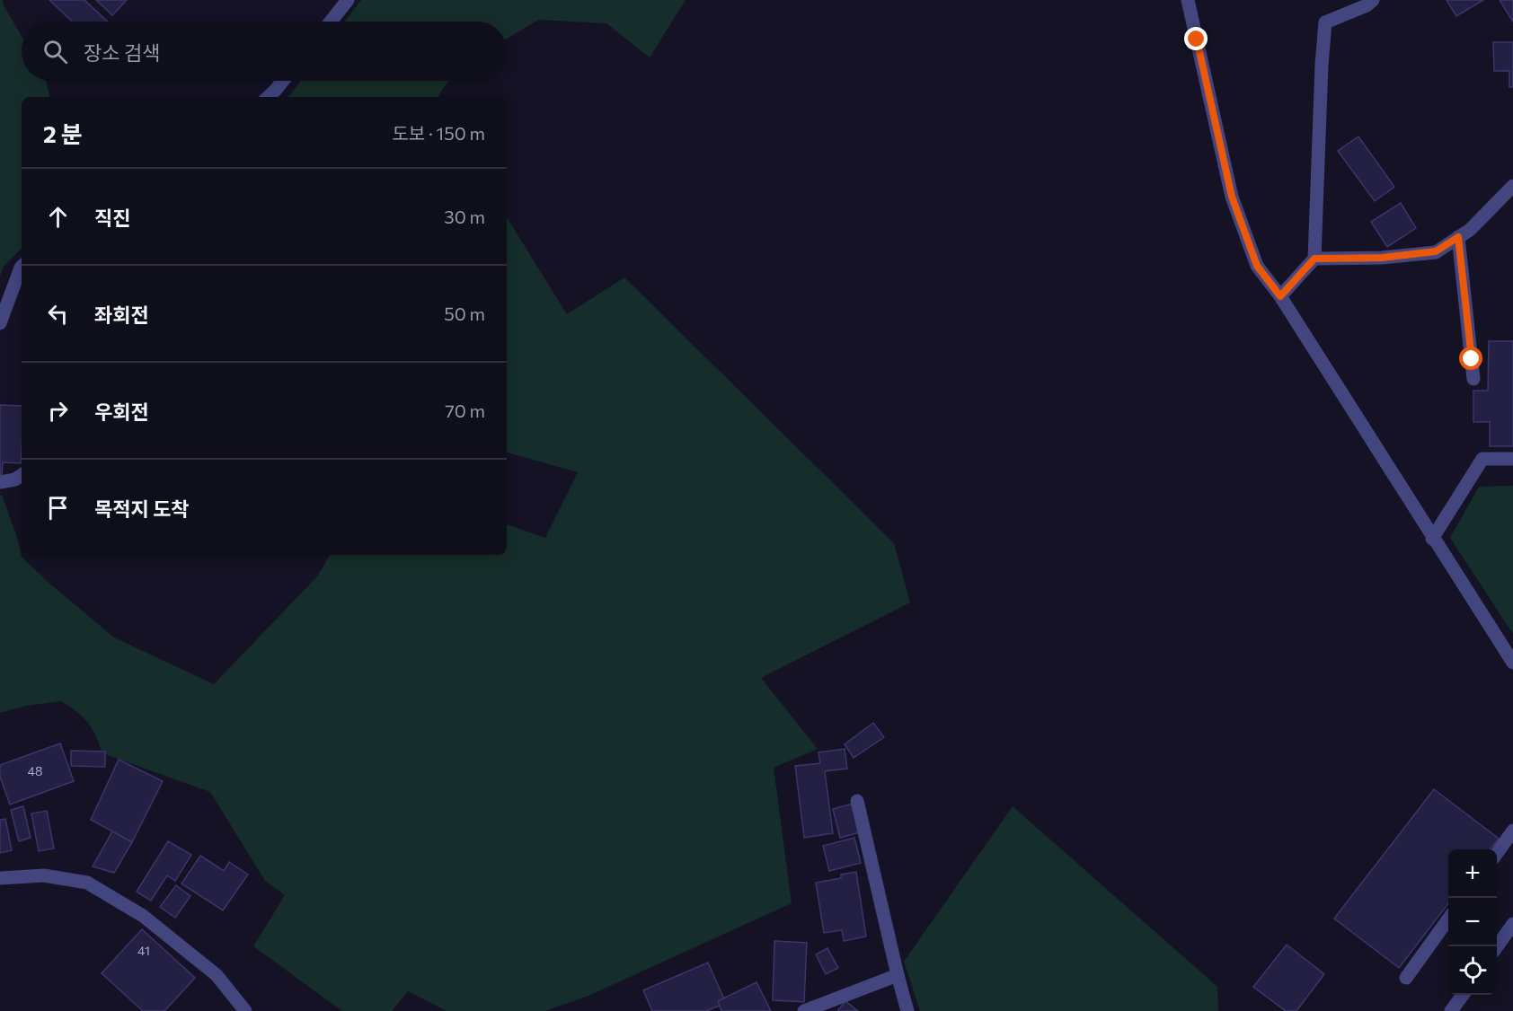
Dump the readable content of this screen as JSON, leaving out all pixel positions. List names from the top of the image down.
{
  "house_numbers": ["48", "41"],
  "page": {
    "search": "장소 검색",
    "heading": ["2 분", "도보 · 150 m"],
    "list": [
      ["직진", "30 m"],
      ["좌회전", "50 m"],
      ["우회전", "70 m"],
      "목적지 도착"
    ],
    "map_buttons": ["+", "−"]
  }
}
